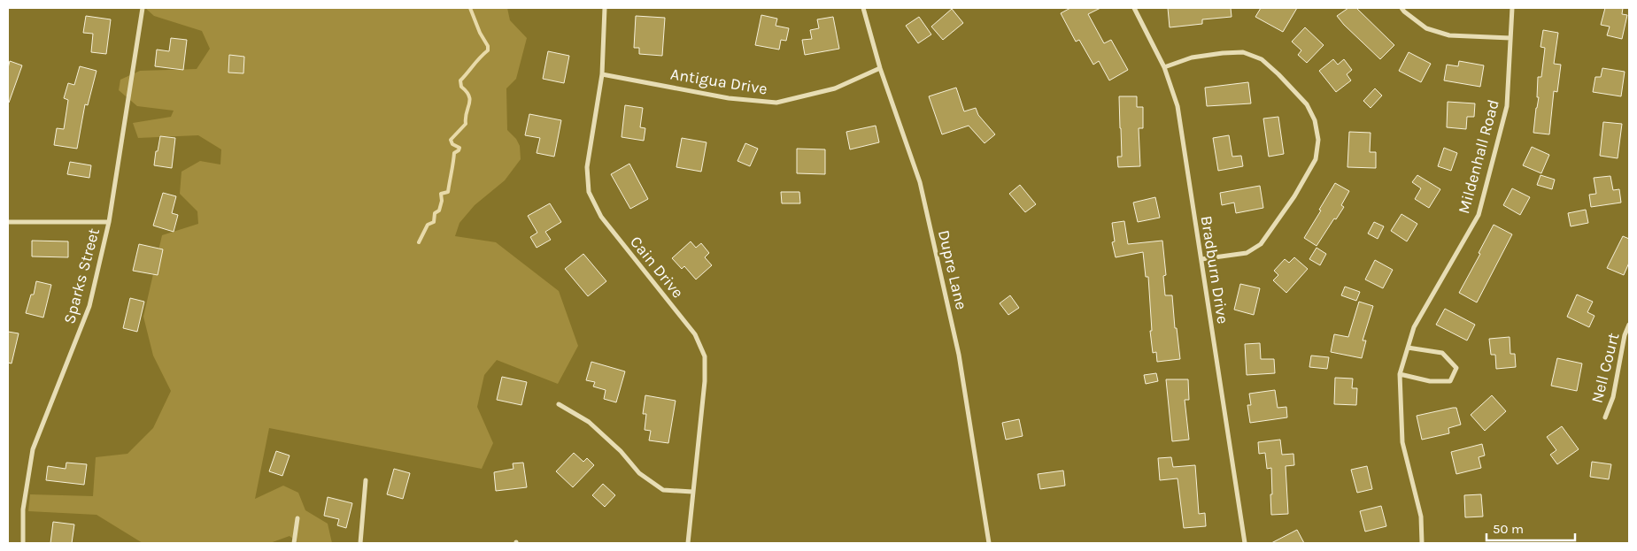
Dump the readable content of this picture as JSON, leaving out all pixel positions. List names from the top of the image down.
{
  "streets": {
    "street": [
      "Antigua Drive",
      "Mildenhall Road",
      "Cain Drive",
      "Dupre Lane",
      "Bradburn Drive",
      "Sparks Street",
      "Nell Court"
    ]
  },
  "crossings": [
    ["Antigua Drive", "Cain Drive"],
    ["Antigua Drive", "Dupre Lane"]
  ],
  "scale_bar": "50 m"
}
